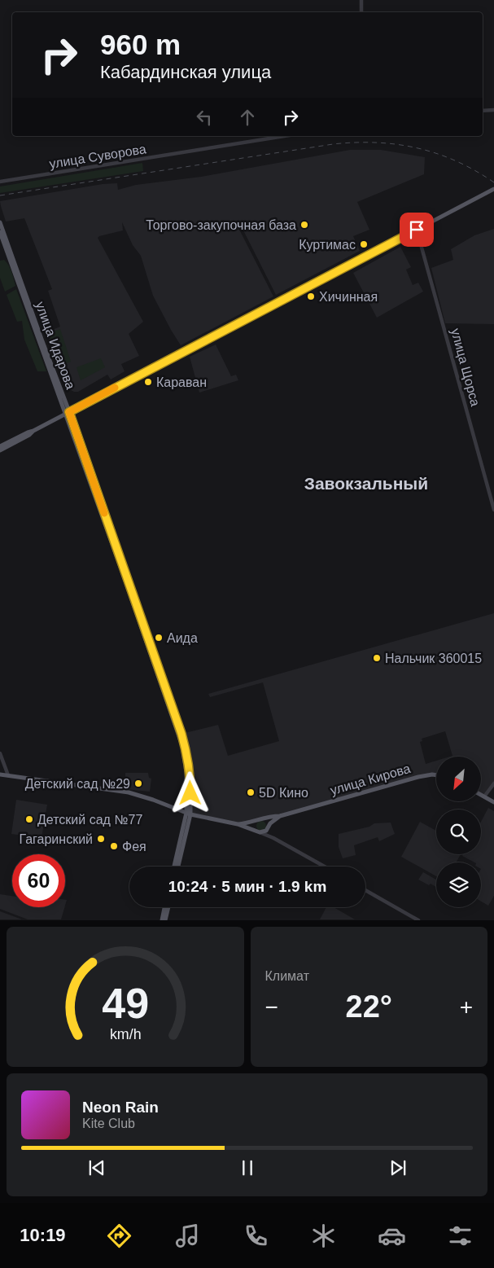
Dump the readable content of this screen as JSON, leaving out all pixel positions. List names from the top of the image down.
{
  "streets": {
    "main road": ["улица Идарова", "улица Кирова"],
    "street": ["улица Суворова", "улица Щорса"]
  },
  "districts": ["Завокзальный"],
  "places": [
    "Торгово-закупочная база",
    "Куртимас",
    "Хичинная",
    "Караван",
    "Аида",
    "Нальчик 360015",
    "Детский сад №29",
    "5D Кино",
    "Детский сад №77",
    "Гагаринский",
    "Фея"
  ],
  "north": "bottom left",
  "page": {
    "turn": ["960 m", "Кабардинская улица"],
    "limit": "60",
    "trip": "10:24 · 5 мин · 1.9 km",
    "tile": "Климат",
    "heat": ["−", "22°", "+"],
    "song": ["Neon Rain", "Kite Club"],
    "tabs": "10:19",
    "gauge": ["49", "km/h"]
  }
}
